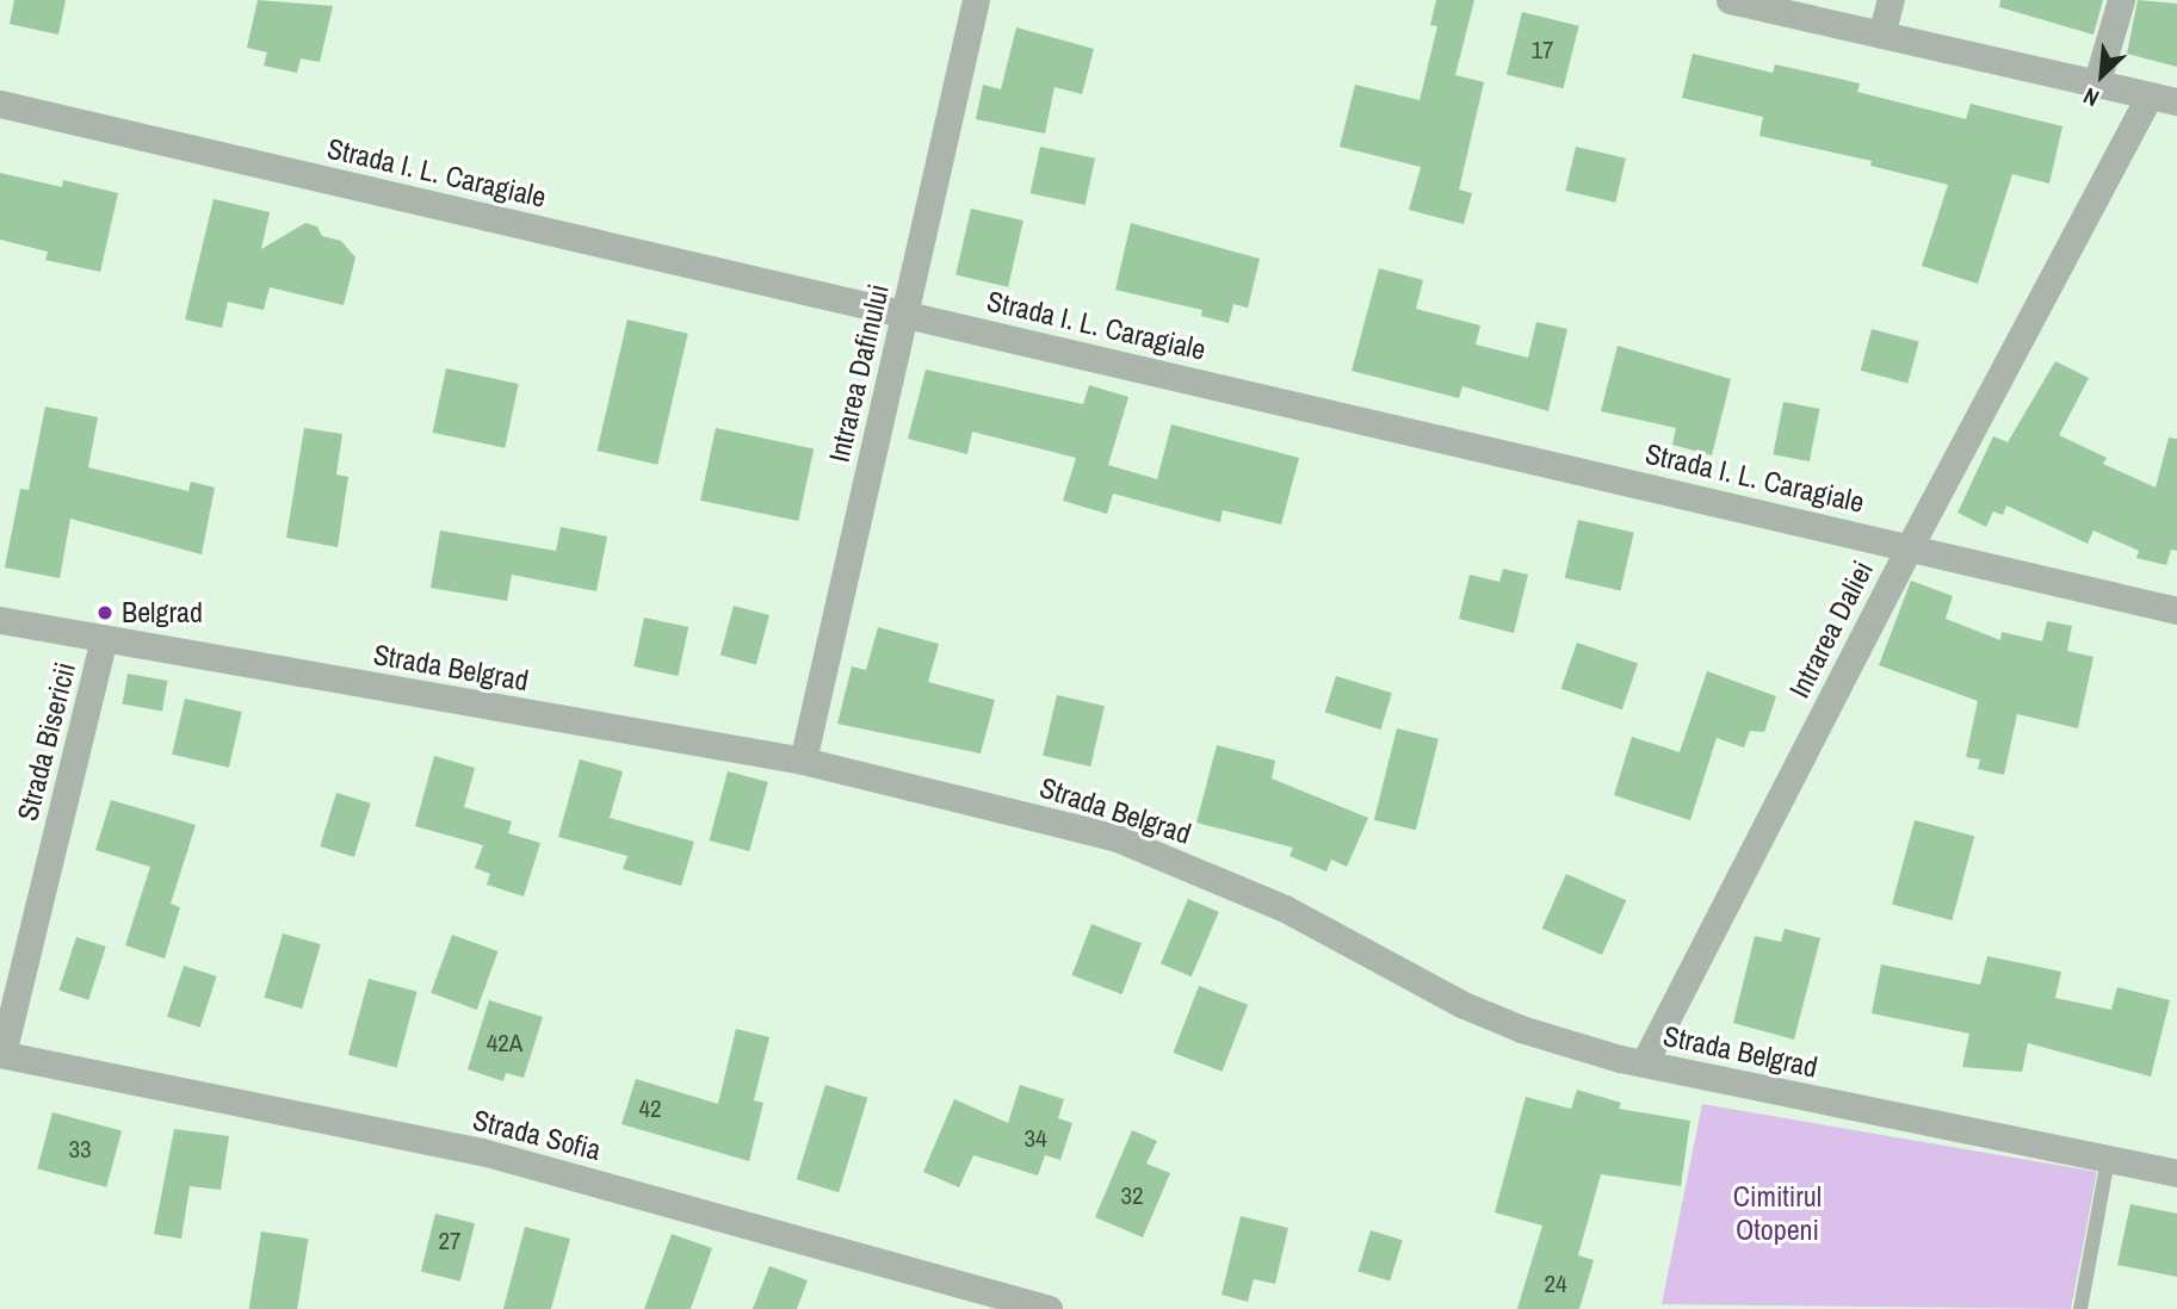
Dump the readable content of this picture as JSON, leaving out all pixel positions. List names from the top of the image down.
{
  "streets": {
    "street": [
      "Strada I. L. Caragiale",
      "Intrarea Dafinului",
      "Intrarea Daliei",
      "Strada Belgrad",
      "Strada Bisericii",
      "Strada Sofia"
    ]
  },
  "crossings": [
    ["Strada I. L. Caragiale", "Intrarea Dafinului"],
    ["Strada I. L. Caragiale", "Intrarea Daliei"],
    ["Intrarea Dafinului", "Strada Belgrad"],
    ["Intrarea Daliei", "Strada Belgrad"],
    ["Strada Belgrad", "Strada Bisericii"],
    ["Strada Bisericii", "Strada Sofia"]
  ],
  "parks": ["Cimitirul Otopeni"],
  "places": ["Belgrad"],
  "house_numbers": [
    "17",
    "42A",
    "42",
    "34",
    "33",
    "32",
    "27",
    "24"
  ],
  "north": "bottom left"
}
